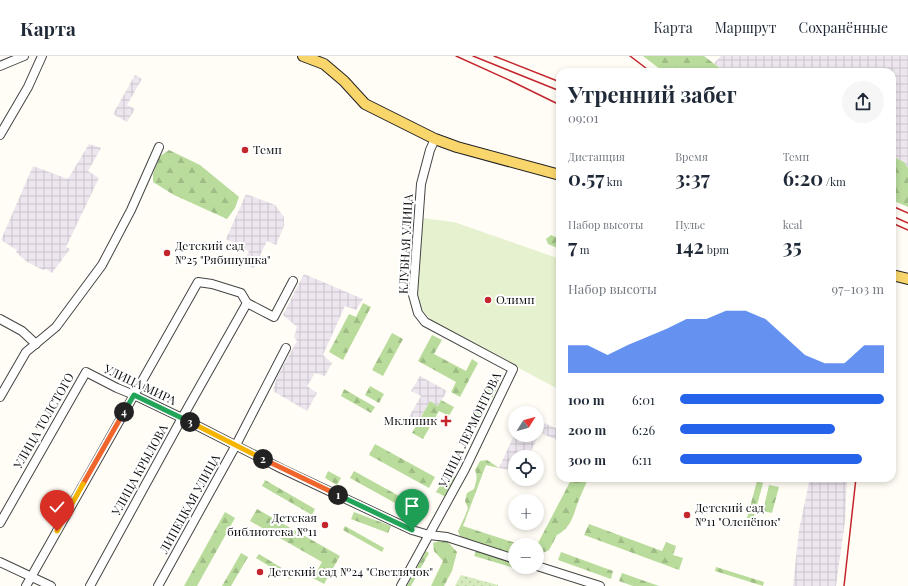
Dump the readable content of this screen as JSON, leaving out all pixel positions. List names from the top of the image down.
{
  "streets": {
    "street": [
      "КЛУБНАЯ УЛИЦА",
      "УЛИЦА МИРА",
      "УЛИЦА ТОЛСТОГО",
      "УЛИЦА ЛЕРМОНТОВА",
      "УЛИЦА КРЫЛОВА",
      "ЛИПЕЦКАЯ УЛИЦА"
    ]
  },
  "crossings": [
    ["КЛУБНАЯ УЛИЦА", "УЛИЦА ЛЕРМОНТОВА"],
    ["УЛИЦА МИРА", "УЛИЦА ТОЛСТОГО"],
    ["УЛИЦА МИРА", "УЛИЦА ЛЕРМОНТОВА"],
    ["УЛИЦА МИРА", "УЛИЦА КРЫЛОВА"],
    ["УЛИЦА МИРА", "ЛИПЕЦКАЯ УЛИЦА"]
  ],
  "places": {
    "other": [
      "Темп",
      "Детский сад №25 \"Рябинушка\"",
      "Олимп",
      "Детский сад №11 \"Оленёнок\"",
      "Детская библиотека №11",
      "Детский сад №24 \"Светлячок\""
    ],
    "health": ["Мклиник"]
  },
  "north": "top right",
  "page": {
    "header": "Карта",
    "nav": ["Карта", "Маршрут", "Сохранённые"],
    "heading": ["Утренний забег", "09:01"],
    "stats": [
      ["Дистанция", "0.57 km"],
      ["Время", "3:37"],
      ["Темп", "6:20 /km"],
      ["Набор высоты", "7 m"],
      ["Пульс", "142 bpm"],
      ["kcal", "35"]
    ],
    "chart": ["Набор высоты", "97–103 m"],
    "list": [
      {
        "name": "100 m",
        "note": "6:01"
      },
      {
        "name": "200 m",
        "note": "6:26"
      },
      {
        "name": "300 m",
        "note": "6:11"
      }
    ],
    "pins": [
      "4",
      "3",
      "2",
      "1"
    ],
    "map_buttons": ["+", "−"]
  }
}
